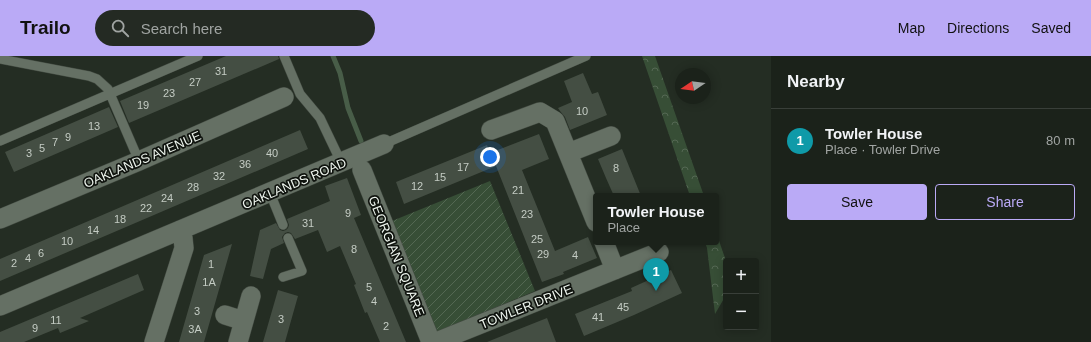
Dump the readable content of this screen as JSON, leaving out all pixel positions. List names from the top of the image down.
{
  "streets": {
    "street": [
      "OAKLANDS AVENUE",
      "OAKLANDS ROAD",
      "GEORGIAN SQUARE",
      "TOWLER DRIVE"
    ]
  },
  "crossings": [
    ["GEORGIAN SQUARE", "TOWLER DRIVE"]
  ],
  "house_numbers": [
    "31",
    "27",
    "23",
    "19",
    "10",
    "13",
    "9",
    "7",
    "5",
    "3",
    "40",
    "36",
    "17",
    "8",
    "32",
    "15",
    "12",
    "28",
    "21",
    "24",
    "22",
    "9",
    "23",
    "18",
    "31",
    "14",
    "25",
    "10",
    "8",
    "6",
    "29",
    "4",
    "4",
    "2",
    "1",
    "1A",
    "5",
    "4",
    "45",
    "3",
    "41",
    "3",
    "11",
    "2",
    "9",
    "3A"
  ],
  "north": "left",
  "page": {
    "header": "Trailo",
    "search": "Search here",
    "nav": ["Map", "Directions", "Saved"],
    "heading": "Nearby",
    "list": [
      {
        "mark": "1",
        "name": "Towler House",
        "note": "Place · Towler Drive",
        "value": "80 m"
      }
    ],
    "buttons": ["Save", "Share"],
    "popup": ["Towler House", "Place"],
    "map_buttons": ["+", "−"],
    "pins": "1"
  }
}
